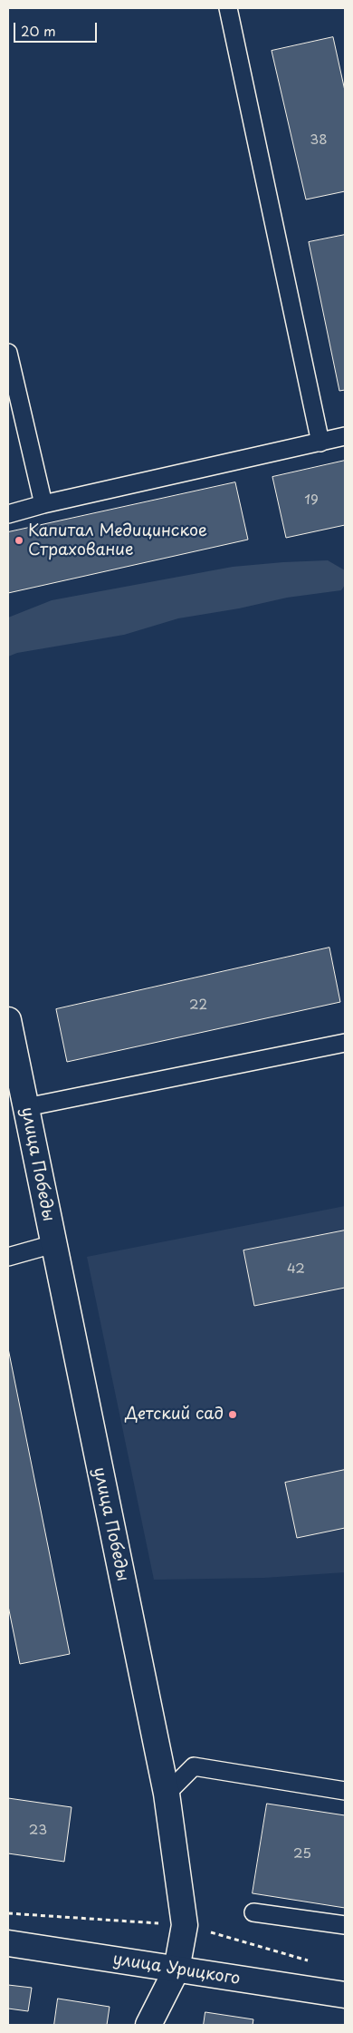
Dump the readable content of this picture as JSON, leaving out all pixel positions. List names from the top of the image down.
{
  "streets": {
    "street": ["улица Победы", "улица Урицкого"]
  },
  "crossings": [
    ["улица Победы", "улица Урицкого"]
  ],
  "places": ["Капитал Медицинское Страхование", "Детский сад"],
  "house_numbers": [
    "38",
    "19",
    "22",
    "42",
    "23",
    "25"
  ],
  "scale_bar": "20 m"
}
